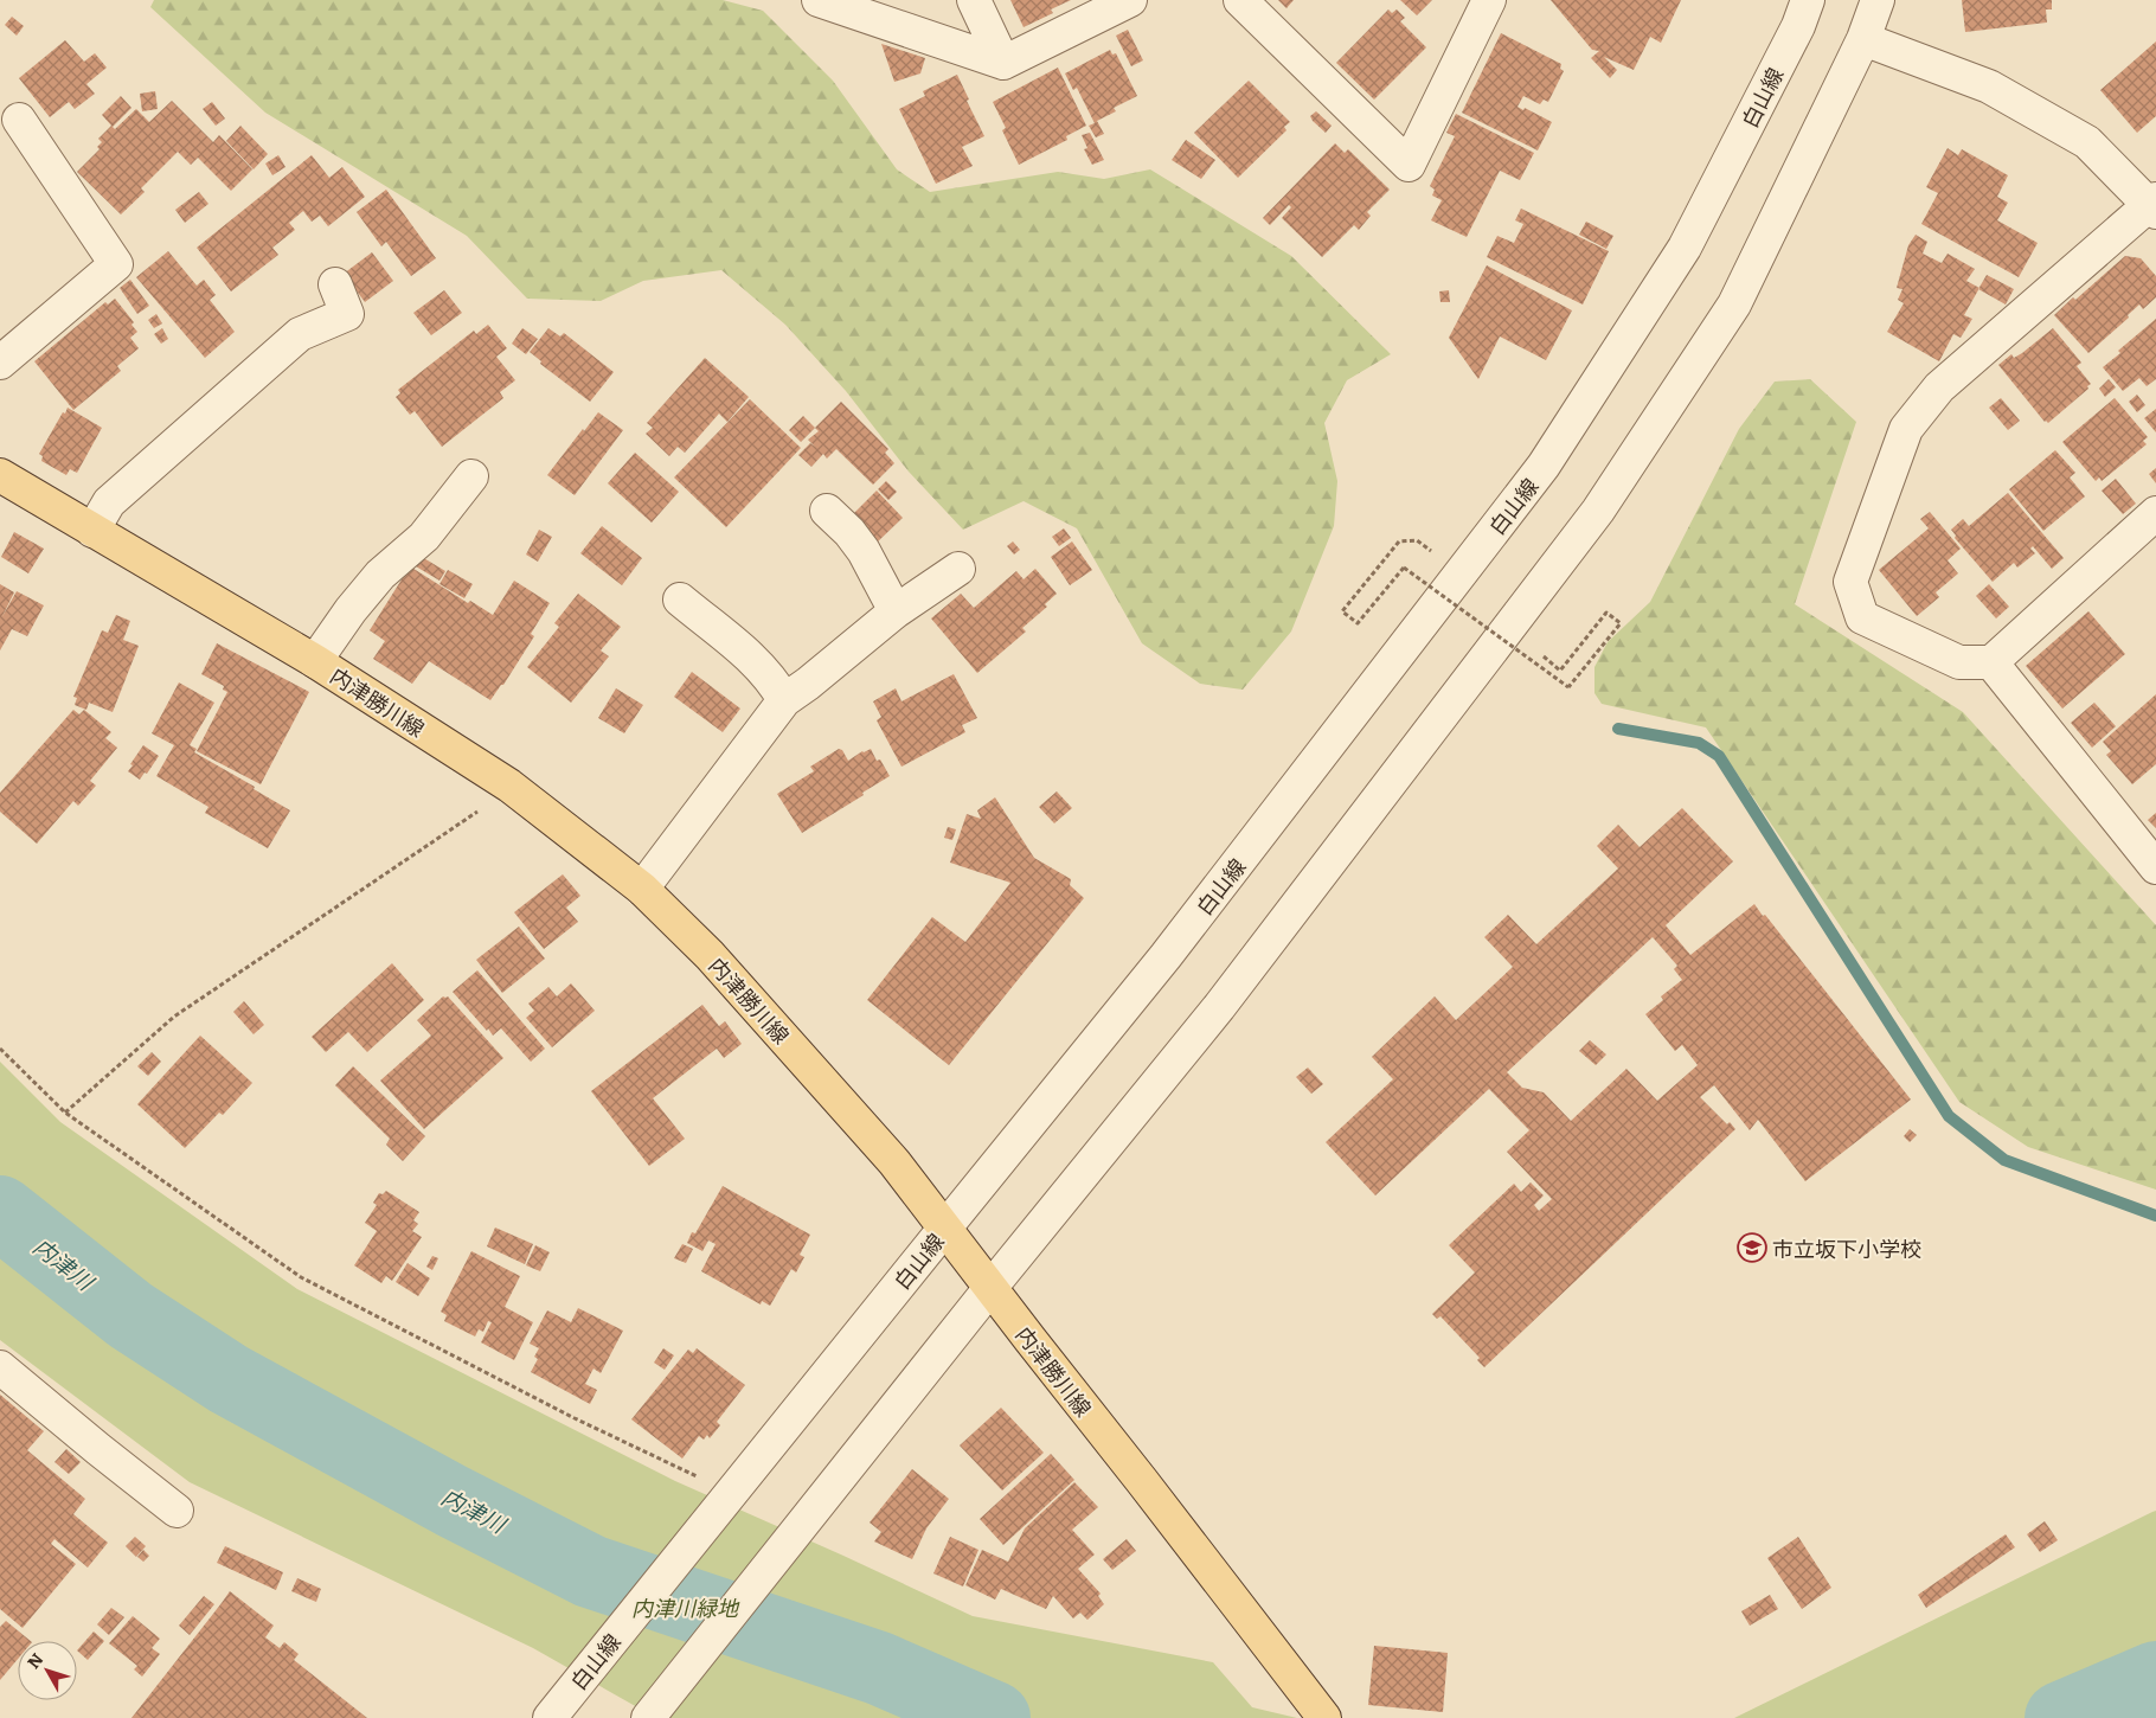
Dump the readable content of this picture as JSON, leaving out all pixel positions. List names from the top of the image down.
{
  "streets": {
    "main road": ["内津勝川線"],
    "street": ["白山線"]
  },
  "crossings": [
    ["白山線", "内津勝川線"]
  ],
  "water": ["内津川"],
  "parks": ["内津川緑地"],
  "places": {
    "school or university": ["市立坂下小学校"]
  },
  "north": "top left"
}
